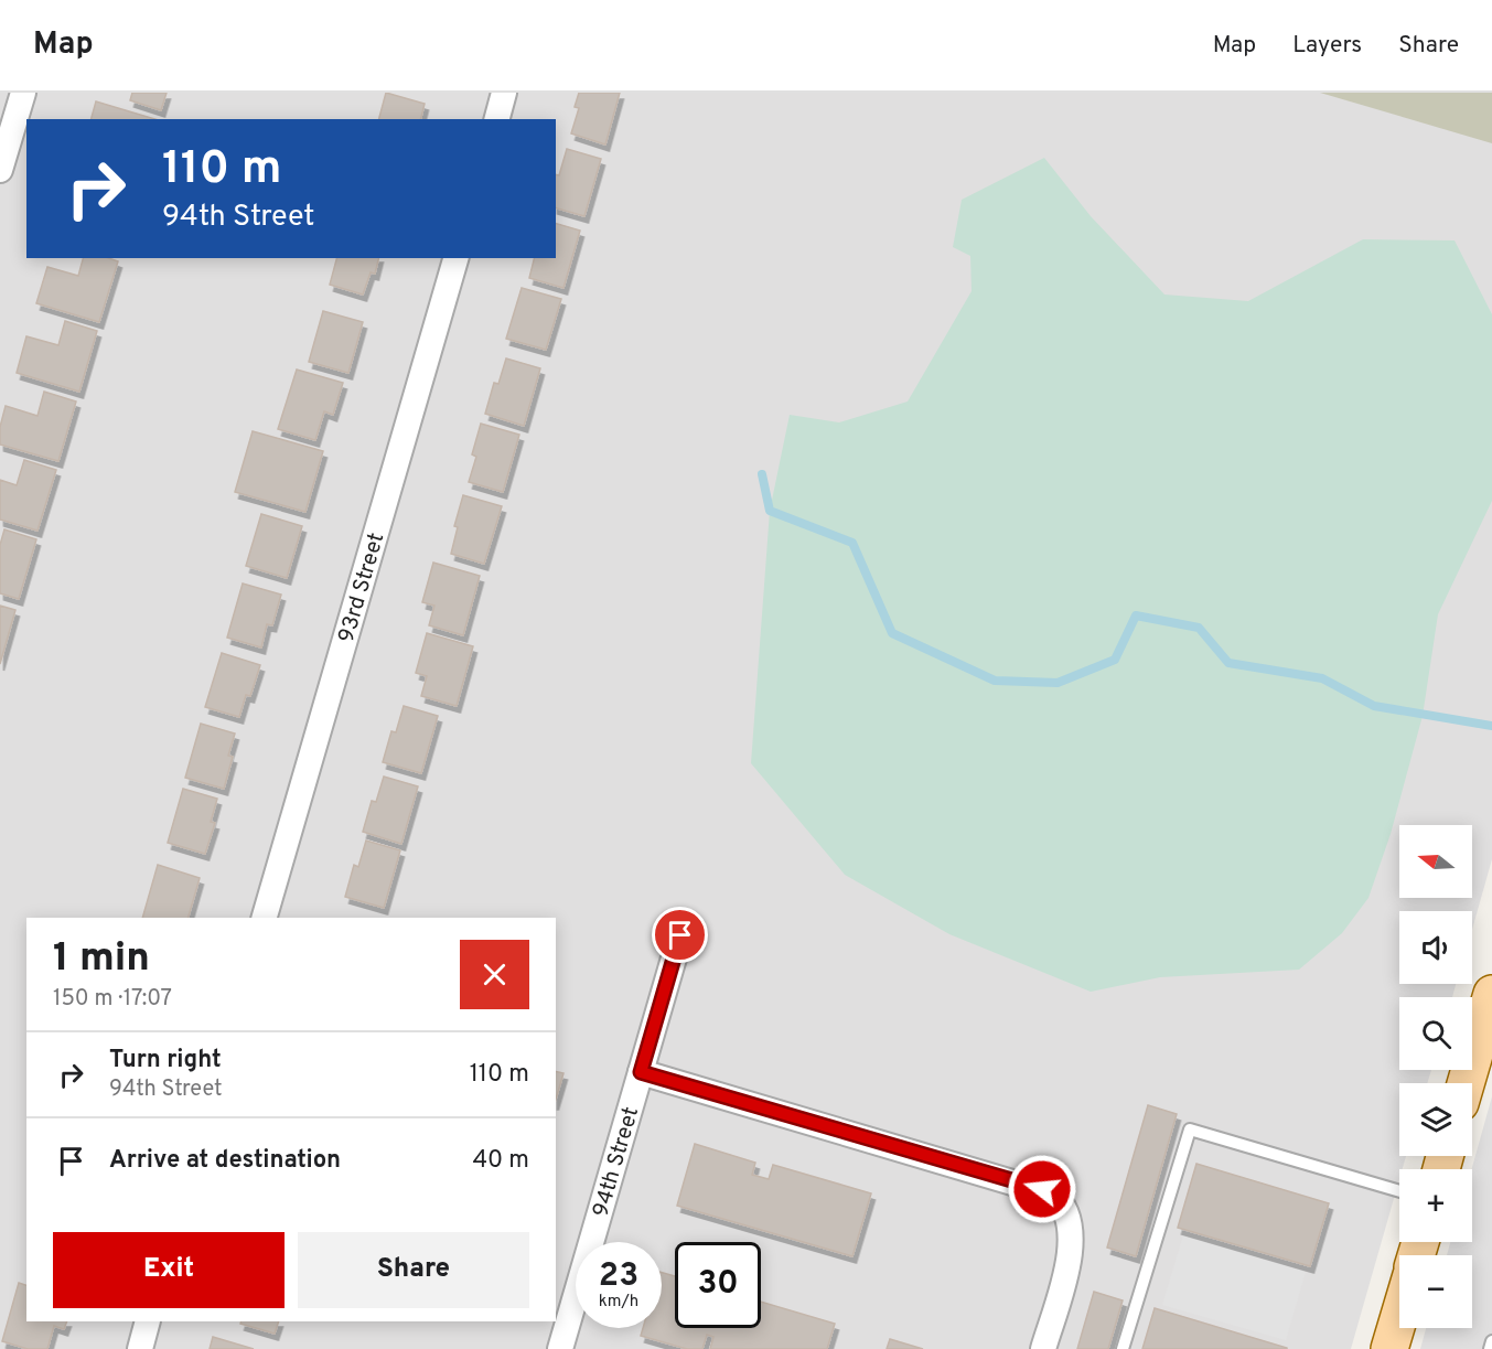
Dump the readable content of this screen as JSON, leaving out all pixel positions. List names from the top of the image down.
{
  "streets": {
    "street": ["93rd Street", "94th Street"]
  },
  "north": "left",
  "page": {
    "header": "Map",
    "nav": ["Map", "Layers", "Share"],
    "turn": ["110 m", "94th Street"],
    "map_buttons": ["+", "−"],
    "heading": ["1 min", "150 m · 17:07"],
    "list": [
      {
        "name": "Turn right",
        "note": "94th Street",
        "value": "110 m"
      },
      {
        "name": "Arrive at destination",
        "value": "40 m"
      }
    ],
    "buttons": ["Exit", "Share"],
    "speed": "23 km/h",
    "limit": "30"
  }
}
